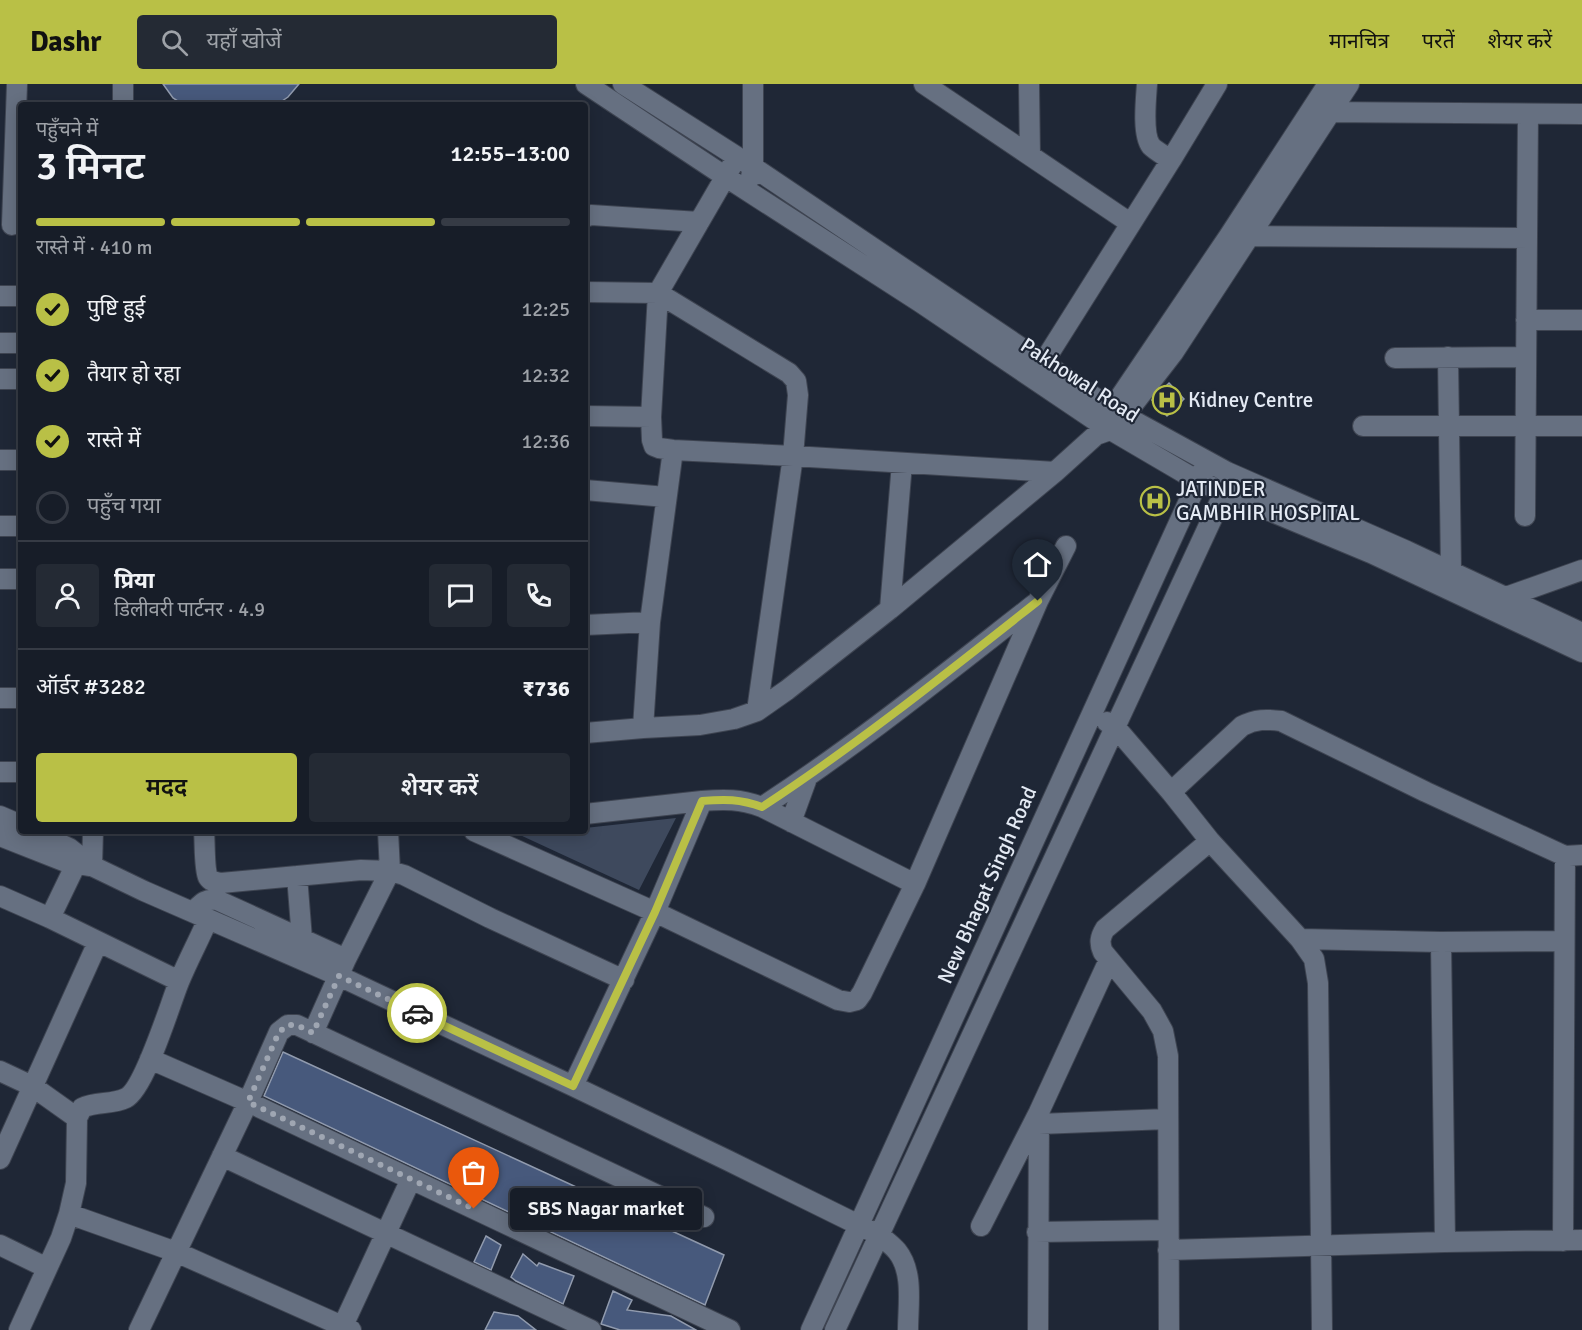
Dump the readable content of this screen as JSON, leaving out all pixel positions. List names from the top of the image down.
{
  "streets": {
    "street": ["Pakhowal Road", "New Bhagat Singh Road"]
  },
  "crossings": [
    ["Pakhowal Road", "New Bhagat Singh Road"]
  ],
  "places": {
    "hospital": ["Kidney Centre", "JATINDER GAMBHIR HOSPITAL"],
    "other": ["SBS Nagar market"]
  },
  "page": {
    "header": "Dashr",
    "search": "यहाँ खोजें",
    "nav": ["मानचित्र", "परतें", "शेयर करें"],
    "heading": ["3 मिनट", "पहुँचने में", "12:55–13:00"],
    "panel": [
      "प्रिया",
      "डिलीवरी पार्टनर · 4.9",
      "ऑर्डर #3282",
      "₹736"
    ],
    "bar": "रास्ते में · 410 m",
    "list": [
      ["पुष्टि हुई", "12:25"],
      ["तैयार हो रहा", "12:32"],
      ["रास्ते में", "12:36"],
      "पहुँच गया"
    ],
    "buttons": ["मदद", "शेयर करें"],
    "bubble": "SBS Nagar market"
  }
}
